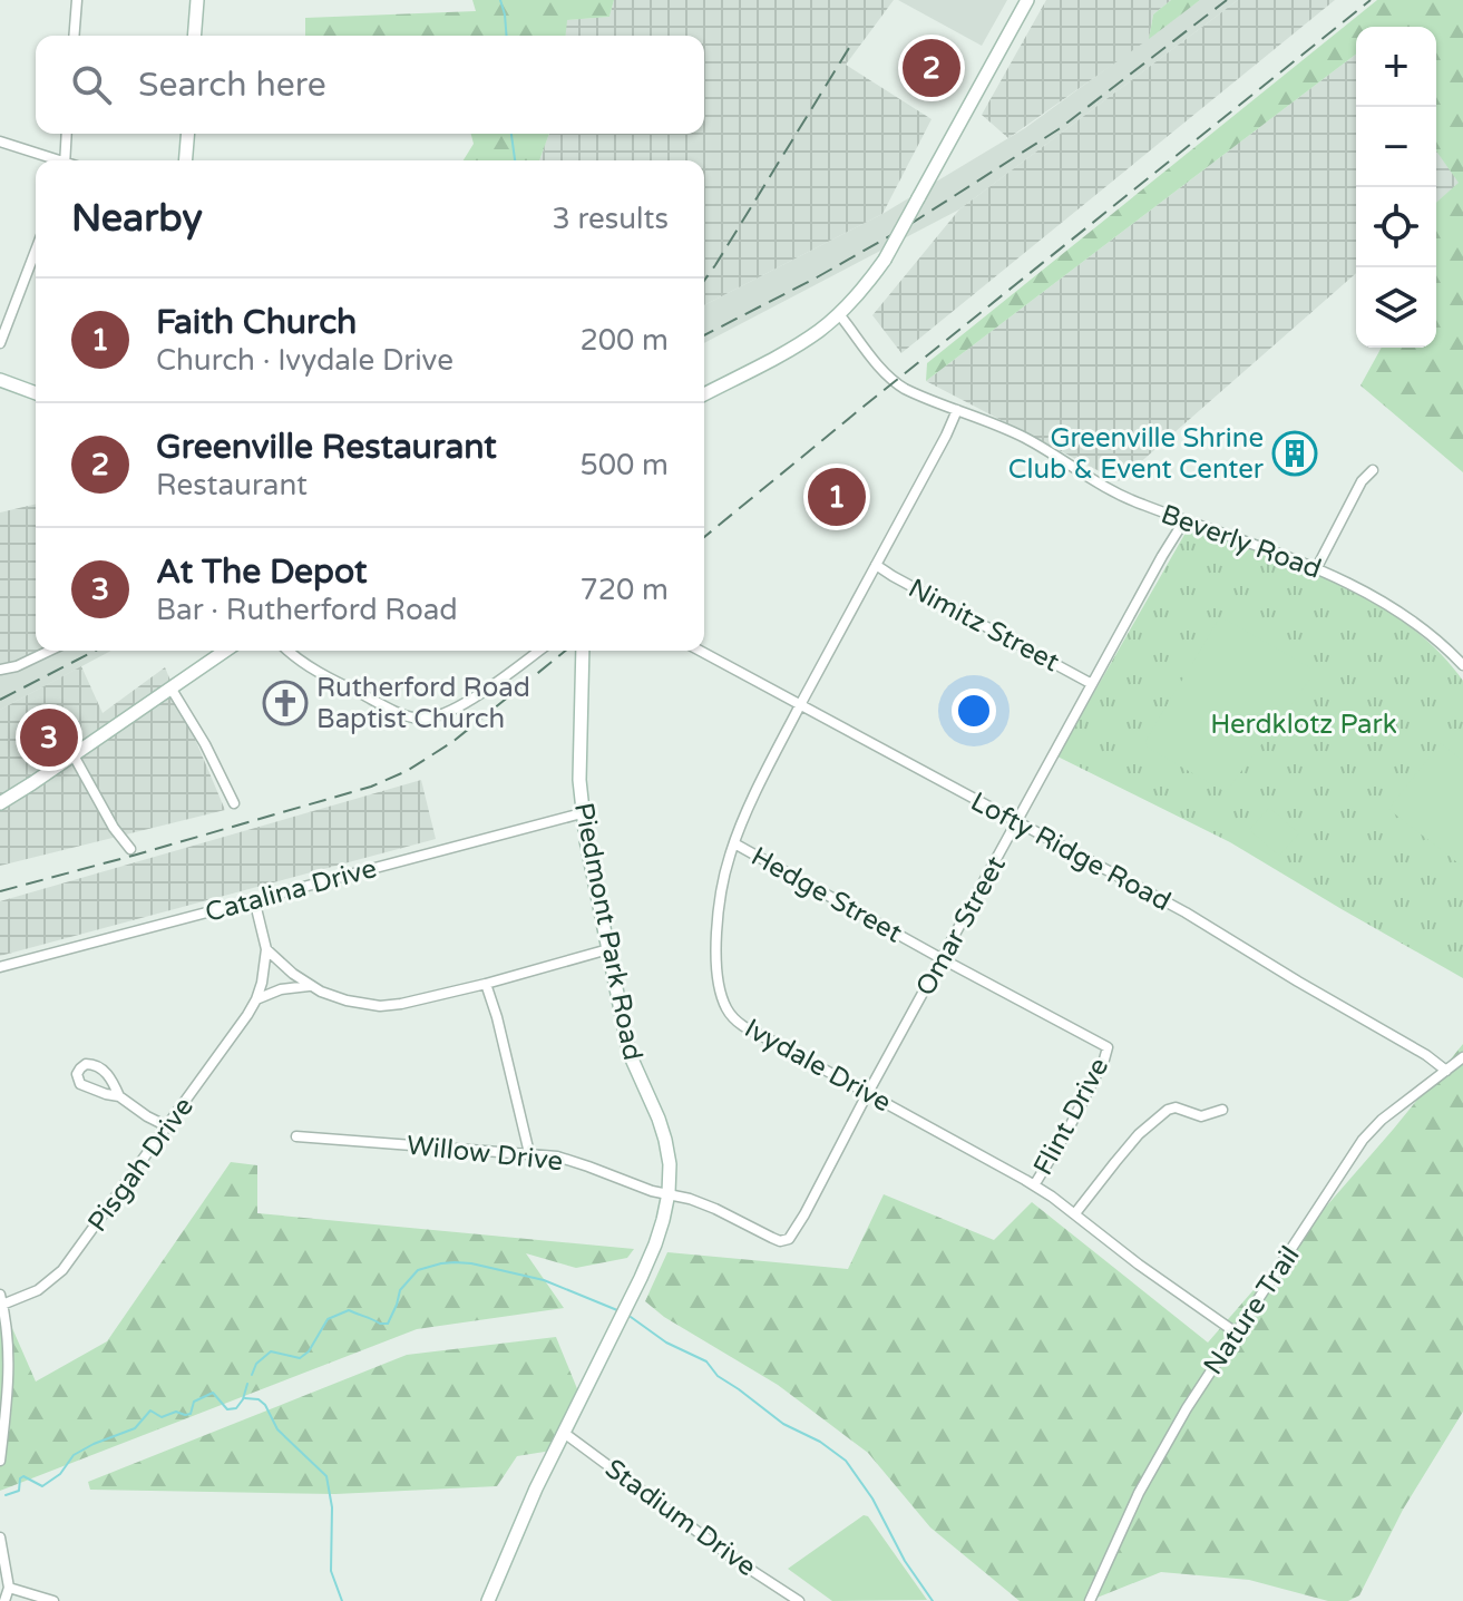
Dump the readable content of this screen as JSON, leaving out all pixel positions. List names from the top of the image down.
{
  "streets": {
    "street": [
      "Beverly Road",
      "Nimitz Street",
      "Lofty Ridge Road",
      "Catalina Drive",
      "Hedge Street",
      "Omar Street",
      "Piedmont Park Road",
      "Ivydale Drive",
      "Flint Drive",
      "Willow Drive",
      "Pisgah Drive",
      "Nature Trail",
      "Stadium Drive"
    ]
  },
  "crossings": [
    ["Beverly Road", "Omar Street"],
    ["Beverly Road", "Ivydale Drive"],
    ["Nimitz Street", "Omar Street"],
    ["Nimitz Street", "Ivydale Drive"],
    ["Lofty Ridge Road", "Omar Street"],
    ["Lofty Ridge Road", "Ivydale Drive"],
    ["Lofty Ridge Road", "Nature Trail"],
    ["Catalina Drive", "Piedmont Park Road"],
    ["Catalina Drive", "Pisgah Drive"],
    ["Hedge Street", "Omar Street"],
    ["Hedge Street", "Ivydale Drive"],
    ["Hedge Street", "Flint Drive"],
    ["Omar Street", "Ivydale Drive"],
    ["Omar Street", "Willow Drive"],
    ["Piedmont Park Road", "Willow Drive"],
    ["Piedmont Park Road", "Stadium Drive"],
    ["Ivydale Drive", "Flint Drive"],
    ["Ivydale Drive", "Nature Trail"]
  ],
  "parks": ["Herdklotz Park"],
  "places": {
    "building": ["Greenville Shrine Club & Event Center"],
    "church": ["Rutherford Road Baptist Church"]
  },
  "page": {
    "map_buttons": ["+", "−"],
    "pins": ["2", "1", "3"],
    "search": "Search here",
    "heading": ["Nearby", "3 results"],
    "list": [
      {
        "mark": "1",
        "name": "Faith Church",
        "note": "Church · Ivydale Drive",
        "value": "200 m"
      },
      {
        "mark": "2",
        "name": "Greenville Restaurant",
        "note": "Restaurant",
        "value": "500 m"
      },
      {
        "mark": "3",
        "name": "At The Depot",
        "note": "Bar · Rutherford Road",
        "value": "720 m"
      }
    ]
  }
}
